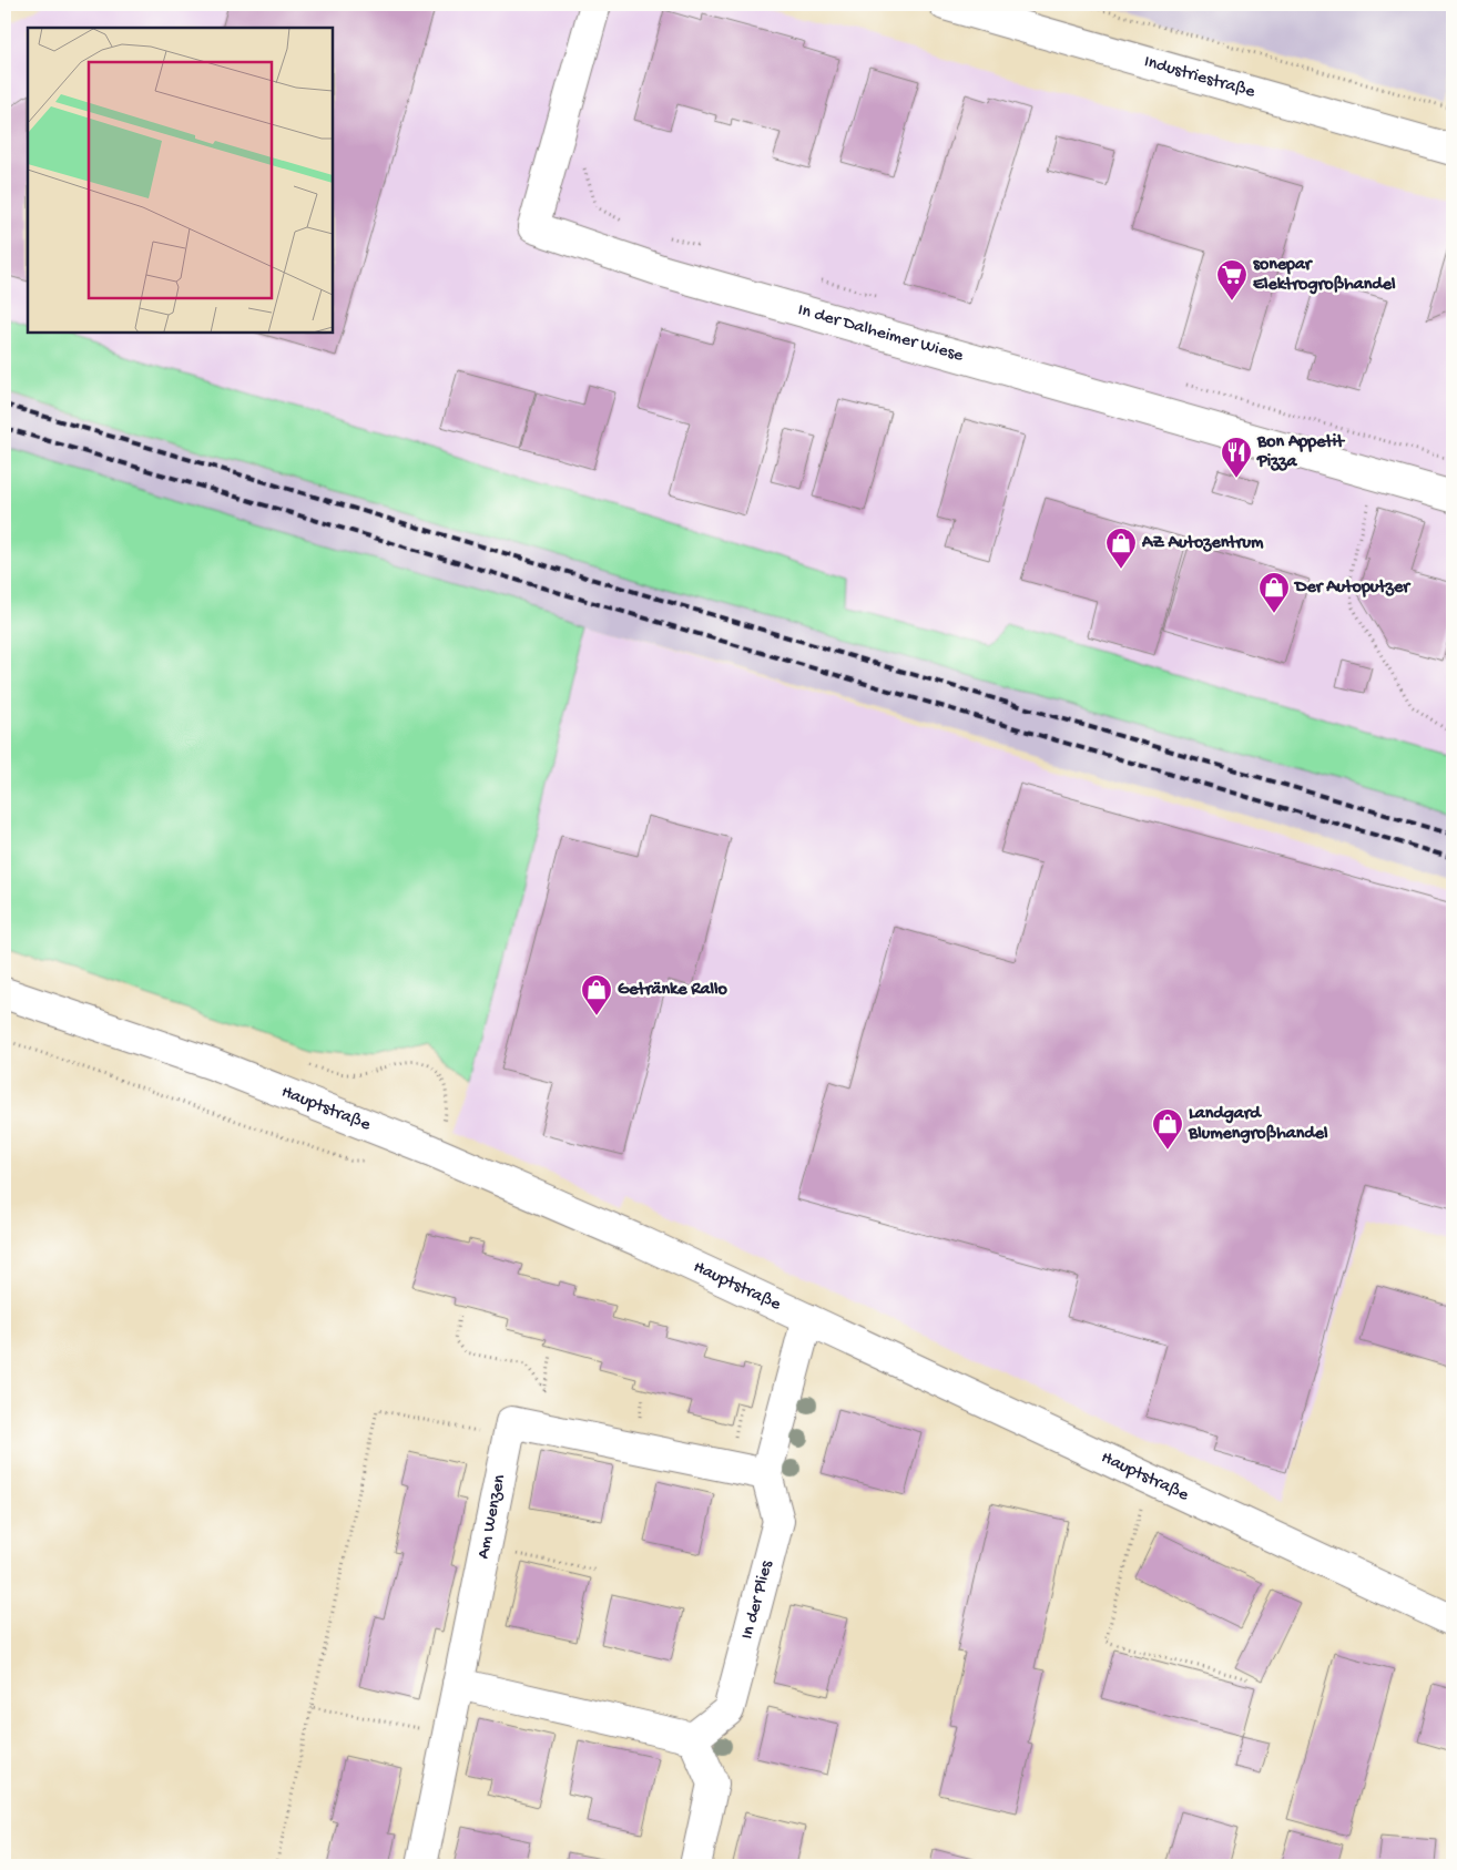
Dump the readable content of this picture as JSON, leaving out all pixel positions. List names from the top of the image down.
{
  "streets": {
    "street": [
      "Industriestraße",
      "In der Dalheimer Wiese",
      "Hauptstraße",
      "Am Wenzen",
      "In der Plies"
    ]
  },
  "crossings": [
    ["Hauptstraße", "In der Plies"]
  ],
  "places": {
    "supermarket": ["sonepar Elektrogroßhandel"],
    "restaurant": ["Bon Appetit Pizza"],
    "shop": [
      "AZ Autozentrum",
      "Der Autoputzer",
      "Getränke Rallo",
      "Landgard Blumengroßhandel"
    ]
  }
}
